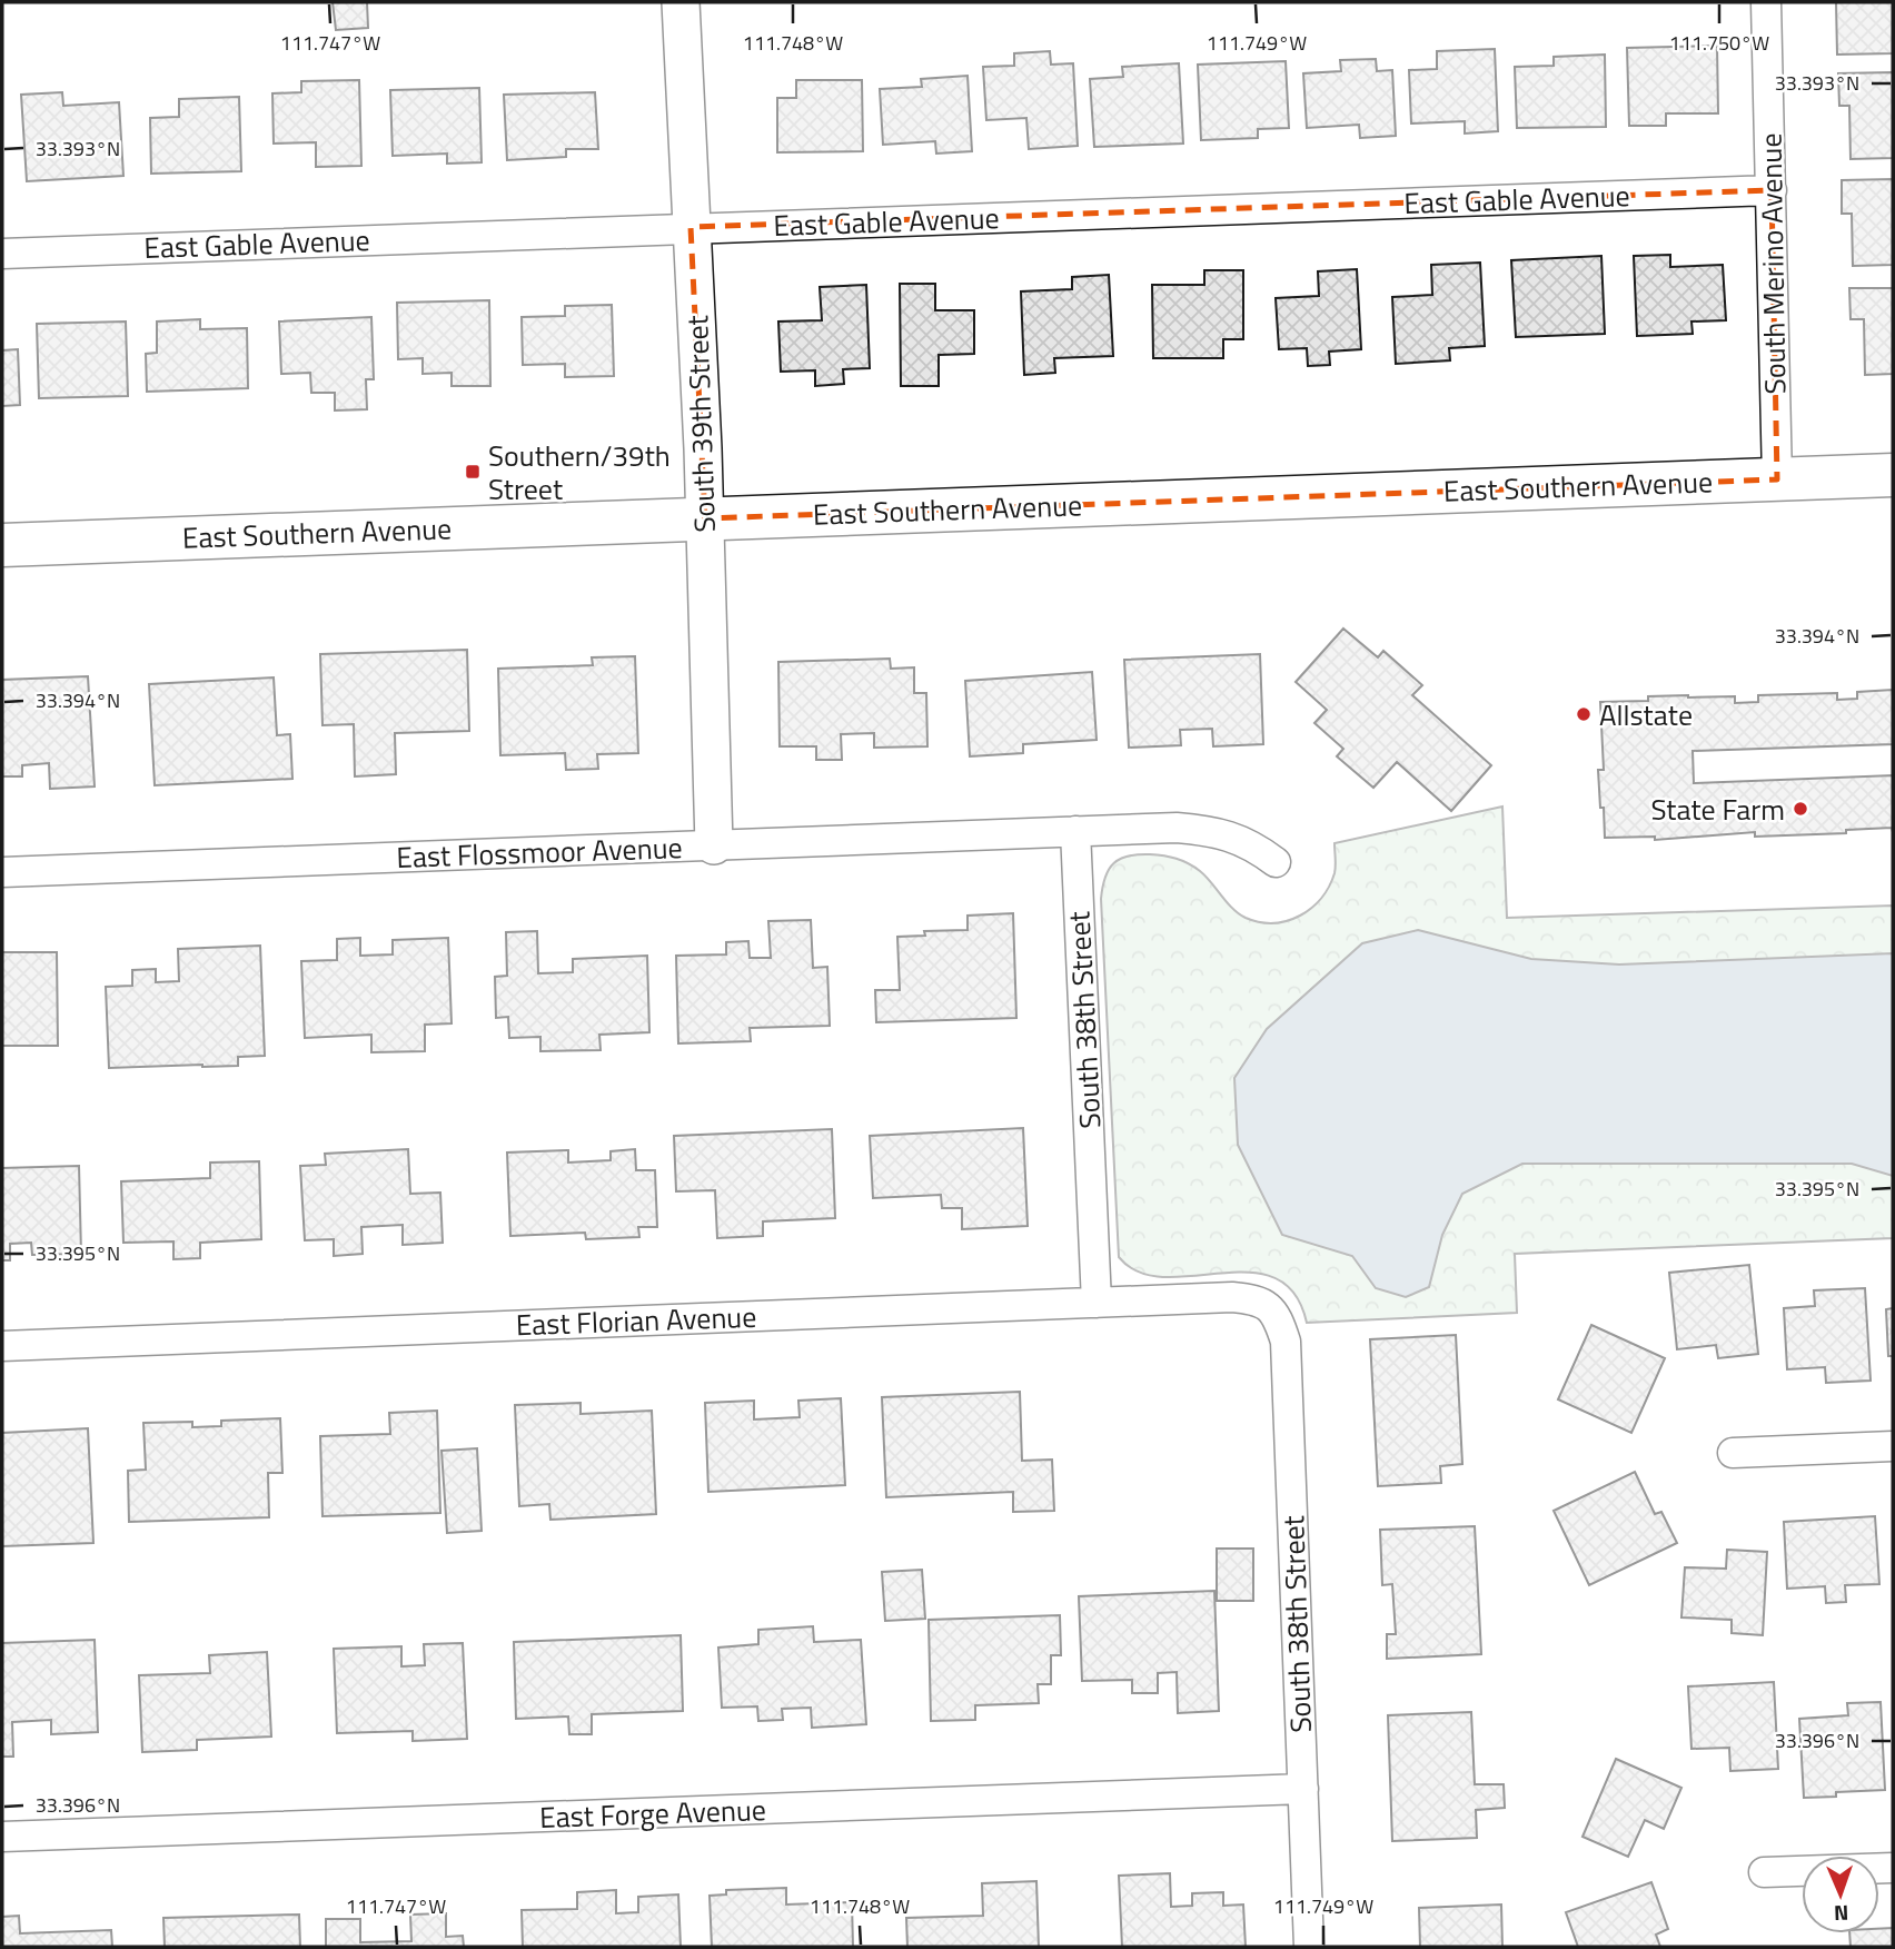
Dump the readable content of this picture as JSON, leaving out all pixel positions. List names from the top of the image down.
{
  "streets": {
    "main road": ["East Southern Avenue"],
    "street": [
      "East Gable Avenue",
      "South Merino Avenue",
      "South 39th Street",
      "East Flossmoor Avenue",
      "South 38th Street",
      "East Florian Avenue",
      "East Forge Avenue"
    ]
  },
  "crossings": [
    ["East Gable Avenue", "South Merino Avenue"],
    ["East Gable Avenue", "South 39th Street"],
    ["South Merino Avenue", "East Southern Avenue"],
    ["South 39th Street", "East Southern Avenue"],
    ["South 39th Street", "East Flossmoor Avenue"],
    ["East Flossmoor Avenue", "South 38th Street"],
    ["South 38th Street", "East Florian Avenue"],
    ["South 38th Street", "East Forge Avenue"]
  ],
  "places": {
    "transit": ["Southern/39th Street"],
    "other": ["Allstate", "State Farm"]
  },
  "north": "bottom",
  "coordinates": [
    "111.747°W",
    "111.748°W",
    "111.749°W",
    "111.750°W",
    "33.393°N",
    "33.394°N",
    "33.395°N",
    "33.396°N"
  ]
}
